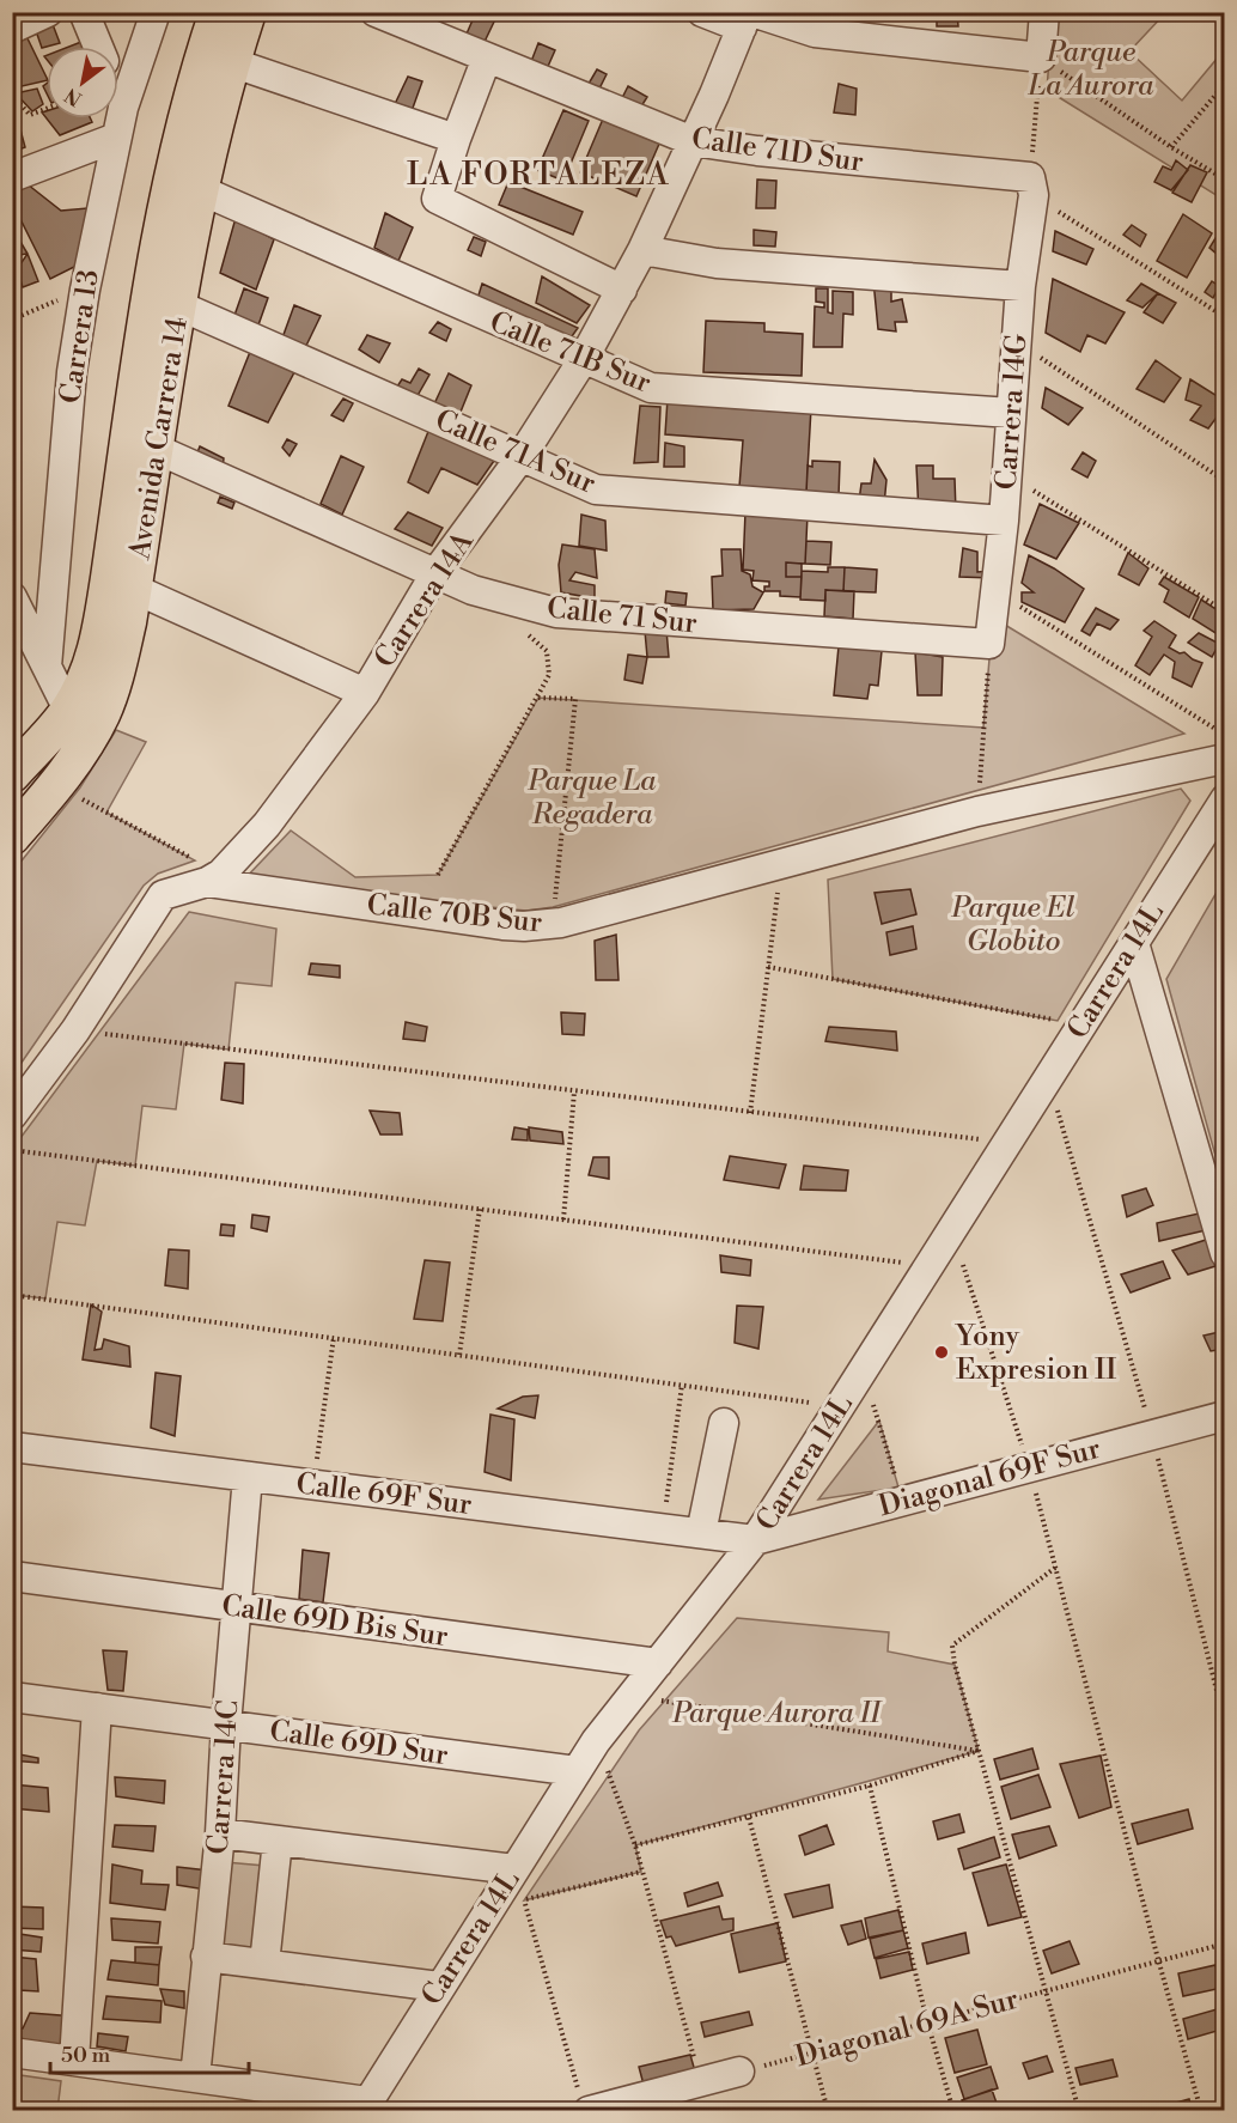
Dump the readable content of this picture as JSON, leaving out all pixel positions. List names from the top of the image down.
{
  "streets": {
    "main road": ["Avenida Carrera 14"],
    "street": [
      "Calle 71D Sur",
      "Carrera 13",
      "Calle 71B Sur",
      "Carrera 14G",
      "Calle 71A Sur",
      "Carrera 14A",
      "Calle 71 Sur",
      "Calle 70B Sur",
      "Carrera 14L",
      "Diagonal 69F Sur",
      "Calle 69F Sur",
      "Calle 69D Bis Sur",
      "Calle 69D Sur",
      "Carrera 14C"
    ],
    "path": ["Diagonal 69A Sur"]
  },
  "crossings": [
    ["Calle 71D Sur", "Carrera 14G"],
    ["Calle 71D Sur", "Carrera 14A"],
    ["Calle 71B Sur", "Carrera 14G"],
    ["Calle 71B Sur", "Avenida Carrera 14"],
    ["Calle 71B Sur", "Carrera 14A"],
    ["Carrera 14G", "Calle 71A Sur"],
    ["Carrera 14G", "Calle 71 Sur"],
    ["Avenida Carrera 14", "Calle 71A Sur"],
    ["Avenida Carrera 14", "Calle 71 Sur"],
    ["Calle 71A Sur", "Carrera 14A"],
    ["Carrera 14A", "Calle 71 Sur"],
    ["Carrera 14A", "Calle 70B Sur"],
    ["Carrera 14L", "Diagonal 69F Sur"],
    ["Carrera 14L", "Calle 69F Sur"],
    ["Carrera 14L", "Calle 69D Bis Sur"],
    ["Carrera 14L", "Calle 69D Sur"],
    ["Diagonal 69F Sur", "Calle 69F Sur"],
    ["Calle 69F Sur", "Carrera 14C"],
    ["Calle 69D Bis Sur", "Carrera 14C"],
    ["Calle 69D Sur", "Carrera 14C"]
  ],
  "districts": ["LA FORTALEZA"],
  "parks": [
    "Parque La Aurora",
    "Parque La Regadera",
    "Parque El Globito",
    "Parque Aurora II"
  ],
  "places": ["Yony Expresion II"],
  "scale_bar": "50 m",
  "north": "bottom left"
}
